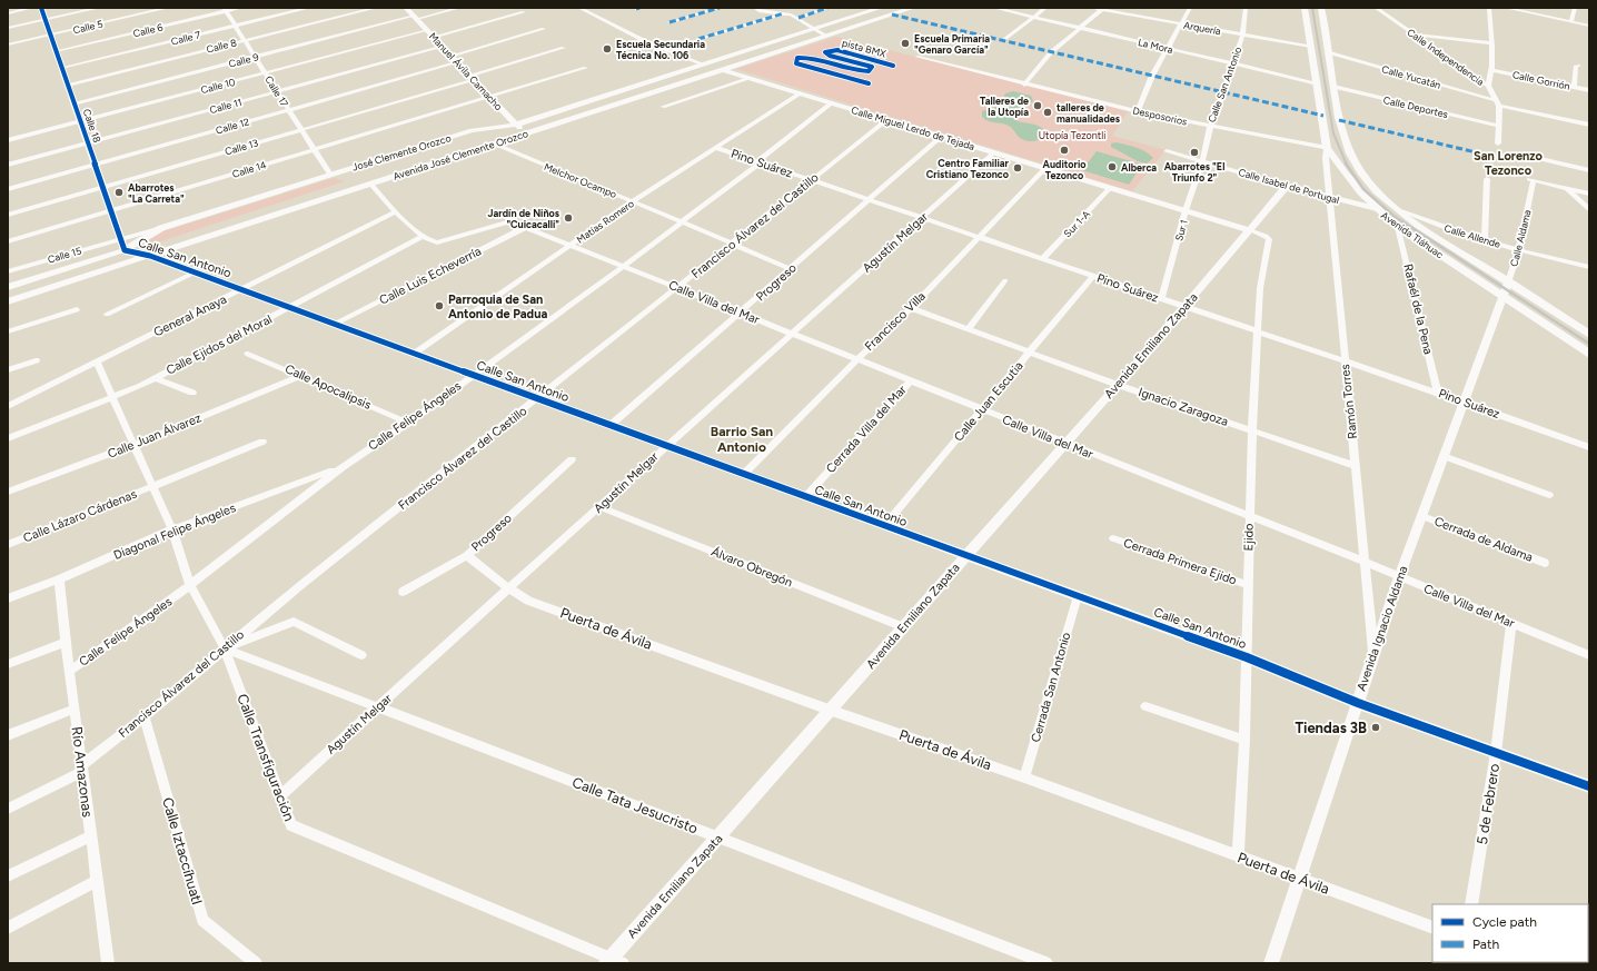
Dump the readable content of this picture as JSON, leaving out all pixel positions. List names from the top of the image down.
{
  "streets": {
    "main road": ["Avenida Tláhuac"],
    "street": [
      "Calle 5",
      "Arquería",
      "Calle 6",
      "Calle 7",
      "Calle 8",
      "La Mora",
      "Calle Independencia",
      "Calle 9",
      "Manuel Ávila Camacho",
      "Calle Yucatán",
      "Calle Gorrión",
      "Calle San Antonio",
      "Calle 10",
      "Calle 17",
      "Calle 11",
      "Calle Deportes",
      "Desposorios",
      "Calle 18",
      "Calle 12",
      "Calle Miguel Lerdo de Tejada",
      "Calle 13",
      "José Clemente Orozco",
      "Avenida José Clemente Orozco",
      "Pino Suárez",
      "Calle 14",
      "Melchor Ocampo",
      "Calle Isabel de Portugal",
      "Matías Romero",
      "Sur 1-A",
      "Francisco Álvarez del Castillo",
      "Sur 1",
      "Calle Allende",
      "Calle Aldama",
      "Agustín Melgar",
      "Calle 15",
      "Calle Luis Echeverría",
      "Progreso",
      "Calle Villa del Mar",
      "Rafaél de la Pena",
      "General Anaya",
      "Francisco Villa",
      "Calle Ejidos del Moral",
      "Avenida Emiliano Zapata",
      "Calle Apocalipsis",
      "Calle Juan Escutia",
      "Ramón Torres",
      "Ignacio Zaragoza",
      "Calle Felipe Ángeles",
      "Cerrada Villa del Mar",
      "Calle Juan Álvarez",
      "Calle Lázaro Cárdenas",
      "Diagonal Felipe Ángeles",
      "Ejido",
      "Cerrada de Aldama",
      "Cerrada Primera Ejido",
      "Álvaro Obregón",
      "Puerta de Ávila",
      "Avenida Ignacio Aldama",
      "Cerrada San Antonio",
      "Calle Transfiguración",
      "Río Amazonas",
      "5 de Febrero",
      "Calle Tata Jesucristo",
      "Calle Iztaccíhuatl"
    ],
    "cycle path": ["pista BMX"]
  },
  "crossings": [
    ["Calle 5", "Calle 18"],
    ["Arquería", "Calle San Antonio"],
    ["Arquería", "Avenida Tláhuac"],
    ["Calle 6", "Calle 17"],
    ["Calle 6", "Calle 18"],
    ["Calle 7", "Calle 17"],
    ["Calle 7", "Calle 18"],
    ["Calle 8", "Calle 17"],
    ["Calle 8", "Calle 18"],
    ["La Mora", "Calle San Antonio"],
    ["La Mora", "Avenida Tláhuac"],
    ["Calle Independencia", "Calle Yucatán"],
    ["Calle Independencia", "Calle Deportes"],
    ["Calle 9", "Manuel Ávila Camacho"],
    ["Calle 9", "Calle 17"],
    ["Calle 9", "Calle 18"],
    ["Manuel Ávila Camacho", "Calle 10"],
    ["Manuel Ávila Camacho", "Calle 11"],
    ["Manuel Ávila Camacho", "Calle 12"],
    ["Manuel Ávila Camacho", "Calle 13"],
    ["Manuel Ávila Camacho", "José Clemente Orozco"],
    ["Manuel Ávila Camacho", "Avenida José Clemente Orozco"],
    ["Manuel Ávila Camacho", "Calle 14"],
    ["Calle Yucatán", "Avenida Tláhuac"],
    ["Calle San Antonio", "Desposorios"],
    ["Calle San Antonio", "Calle 18"],
    ["Calle San Antonio", "Avenida José Clemente Orozco"],
    ["Calle San Antonio", "Calle Isabel de Portugal"],
    ["Calle San Antonio", "Matías Romero"],
    ["Calle San Antonio", "Francisco Álvarez del Castillo"],
    ["Calle San Antonio", "Sur 1"],
    ["Calle San Antonio", "Agustín Melgar"],
    ["Calle San Antonio", "Calle Luis Echeverría"],
    ["Calle San Antonio", "Progreso"],
    ["Calle San Antonio", "General Anaya"],
    ["Calle San Antonio", "Francisco Villa"],
    ["Calle San Antonio", "Calle Ejidos del Moral"],
    ["Calle San Antonio", "Avenida Emiliano Zapata"],
    ["Calle San Antonio", "Calle Juan Escutia"],
    ["Calle San Antonio", "Calle Felipe Ángeles"],
    ["Calle San Antonio", "Cerrada Villa del Mar"],
    ["Calle San Antonio", "Ejido"],
    ["Calle San Antonio", "Avenida Ignacio Aldama"],
    ["Calle San Antonio", "Cerrada San Antonio"],
    ["Calle San Antonio", "5 de Febrero"],
    ["Calle 10", "Calle 17"],
    ["Calle 10", "Calle 18"],
    ["Calle 17", "Calle 11"],
    ["Calle 17", "Calle 12"],
    ["Calle 17", "Calle 13"],
    ["Calle 17", "José Clemente Orozco"],
    ["Calle 17", "Calle 14"],
    ["Calle 11", "Calle 18"],
    ["Calle Deportes", "Avenida Tláhuac"],
    ["Desposorios", "Avenida Tláhuac"],
    ["Desposorios", "Ramón Torres"],
    ["Calle 18", "Calle 12"],
    ["Calle 18", "Calle 13"],
    ["Calle 18", "Calle 14"],
    ["Calle 18", "Calle 15"],
    ["Calle Miguel Lerdo de Tejada", "Avenida José Clemente Orozco"],
    ["Calle Miguel Lerdo de Tejada", "Matías Romero"],
    ["Calle Miguel Lerdo de Tejada", "Sur 1-A"],
    ["Calle Miguel Lerdo de Tejada", "Francisco Álvarez del Castillo"],
    ["Calle Miguel Lerdo de Tejada", "Sur 1"],
    ["Calle Miguel Lerdo de Tejada", "Agustín Melgar"],
    ["Calle Miguel Lerdo de Tejada", "Progreso"],
    ["Calle Miguel Lerdo de Tejada", "Francisco Villa"],
    ["Calle Miguel Lerdo de Tejada", "Avenida Emiliano Zapata"],
    ["Calle Miguel Lerdo de Tejada", "Calle Felipe Ángeles"],
    ["Calle Miguel Lerdo de Tejada", "Ejido"],
    ["José Clemente Orozco", "Avenida José Clemente Orozco"],
    ["Avenida José Clemente Orozco", "Melchor Ocampo"],
    ["Pino Suárez", "Matías Romero"],
    ["Pino Suárez", "Sur 1-A"],
    ["Pino Suárez", "Francisco Álvarez del Castillo"],
    ["Pino Suárez", "Sur 1"],
    ["Pino Suárez", "Agustín Melgar"],
    ["Pino Suárez", "Progreso"],
    ["Pino Suárez", "Rafaél de la Pena"],
    ["Pino Suárez", "Francisco Villa"],
    ["Pino Suárez", "Avenida Emiliano Zapata"],
    ["Pino Suárez", "Calle Juan Escutia"],
    ["Pino Suárez", "Ramón Torres"],
    ["Pino Suárez", "Calle Felipe Ángeles"],
    ["Pino Suárez", "Ejido"],
    ["Pino Suárez", "Avenida Ignacio Aldama"],
    ["Melchor Ocampo", "Matías Romero"],
    ["Melchor Ocampo", "Francisco Álvarez del Castillo"],
    ["Melchor Ocampo", "Progreso"],
    ["Melchor Ocampo", "Calle Felipe Ángeles"],
    ["Calle Isabel de Portugal", "Sur 1"],
    ["Calle Isabel de Portugal", "Avenida Tláhuac"],
    ["Calle Isabel de Portugal", "Avenida Emiliano Zapata"],
    ["Calle Isabel de Portugal", "Ramón Torres"],
    ["Matías Romero", "Calle Villa del Mar"],
    ["Francisco Álvarez del Castillo", "Calle Villa del Mar"],
    ["Francisco Álvarez del Castillo", "Calle Transfiguración"],
    ["Francisco Álvarez del Castillo", "Río Amazonas"],
    ["Francisco Álvarez del Castillo", "Calle Tata Jesucristo"],
    ["Francisco Álvarez del Castillo", "Calle Iztaccíhuatl"],
    ["Avenida Tláhuac", "Calle Allende"],
    ["Avenida Tláhuac", "Calle Aldama"],
    ["Avenida Tláhuac", "Rafaél de la Pena"],
    ["Avenida Tláhuac", "Ramón Torres"],
    ["Avenida Tláhuac", "Avenida Ignacio Aldama"],
    ["Calle Allende", "Calle Aldama"],
    ["Calle Aldama", "Avenida Ignacio Aldama"],
    ["Agustín Melgar", "Calle Villa del Mar"],
    ["Agustín Melgar", "Álvaro Obregón"],
    ["Agustín Melgar", "Puerta de Ávila"],
    ["Agustín Melgar", "Calle Transfiguración"],
    ["Agustín Melgar", "Calle Tata Jesucristo"],
    ["Calle Luis Echeverría", "Calle Villa del Mar"],
    ["Progreso", "Calle Villa del Mar"],
    ["Progreso", "Puerta de Ávila"],
    ["Calle Villa del Mar", "Francisco Villa"],
    ["Calle Villa del Mar", "Calle Ejidos del Moral"],
    ["Calle Villa del Mar", "Avenida Emiliano Zapata"],
    ["Calle Villa del Mar", "Calle Juan Escutia"],
    ["Calle Villa del Mar", "Ramón Torres"],
    ["Calle Villa del Mar", "Calle Felipe Ángeles"],
    ["Calle Villa del Mar", "Cerrada Villa del Mar"],
    ["Calle Villa del Mar", "Ejido"],
    ["Calle Villa del Mar", "Avenida Ignacio Aldama"],
    ["Calle Villa del Mar", "5 de Febrero"],
    ["General Anaya", "Calle Transfiguración"],
    ["Francisco Villa", "Ignacio Zaragoza"],
    ["Calle Ejidos del Moral", "Calle Transfiguración"],
    ["Avenida Emiliano Zapata", "Ignacio Zaragoza"],
    ["Avenida Emiliano Zapata", "Ejido"],
    ["Avenida Emiliano Zapata", "Álvaro Obregón"],
    ["Avenida Emiliano Zapata", "Puerta de Ávila"],
    ["Avenida Emiliano Zapata", "Calle Transfiguración"],
    ["Avenida Emiliano Zapata", "Calle Tata Jesucristo"],
    ["Calle Apocalipsis", "Calle Felipe Ángeles"],
    ["Calle Apocalipsis", "Calle Juan Álvarez"],
    ["Calle Juan Escutia", "Ignacio Zaragoza"],
    ["Ramón Torres", "Ignacio Zaragoza"],
    ["Ramón Torres", "Avenida Ignacio Aldama"],
    ["Ignacio Zaragoza", "Ejido"],
    ["Calle Felipe Ángeles", "Diagonal Felipe Ángeles"],
    ["Calle Felipe Ángeles", "Calle Transfiguración"],
    ["Calle Felipe Ángeles", "Río Amazonas"],
    ["Calle Juan Álvarez", "Calle Transfiguración"],
    ["Calle Lázaro Cárdenas", "Calle Transfiguración"],
    ["Diagonal Felipe Ángeles", "Calle Transfiguración"],
    ["Diagonal Felipe Ángeles", "Río Amazonas"],
    ["Ejido", "Cerrada Primera Ejido"],
    ["Ejido", "Puerta de Ávila"],
    ["Cerrada de Aldama", "Avenida Ignacio Aldama"],
    ["Puerta de Ávila", "Avenida Ignacio Aldama"],
    ["Puerta de Ávila", "Cerrada San Antonio"],
    ["Calle Transfiguración", "Calle Tata Jesucristo"]
  ],
  "districts": ["San Lorenzo Tezonco", "Barrio San Antonio"],
  "parks": ["Utopía Tezontli"],
  "places": [
    "Escuela Primaria \"Genaro García\"",
    "Escuela Secundaria Técnica No. 106",
    "Talleres de la Utopía",
    "talleres de manualidades",
    "Auditorio Tezonco",
    "Abarrotes \"El Triunfo 2\"",
    "Alberca",
    "Centro Familiar Cristiano Tezonco",
    "Abarrotes \"La Carreta\"",
    "Jardín de Niños \"Cuicacalli\"",
    "Parroquia de San Antonio de Padua",
    "Tiendas 3B"
  ],
  "legend": ["Cycle path", "Path"]
}
